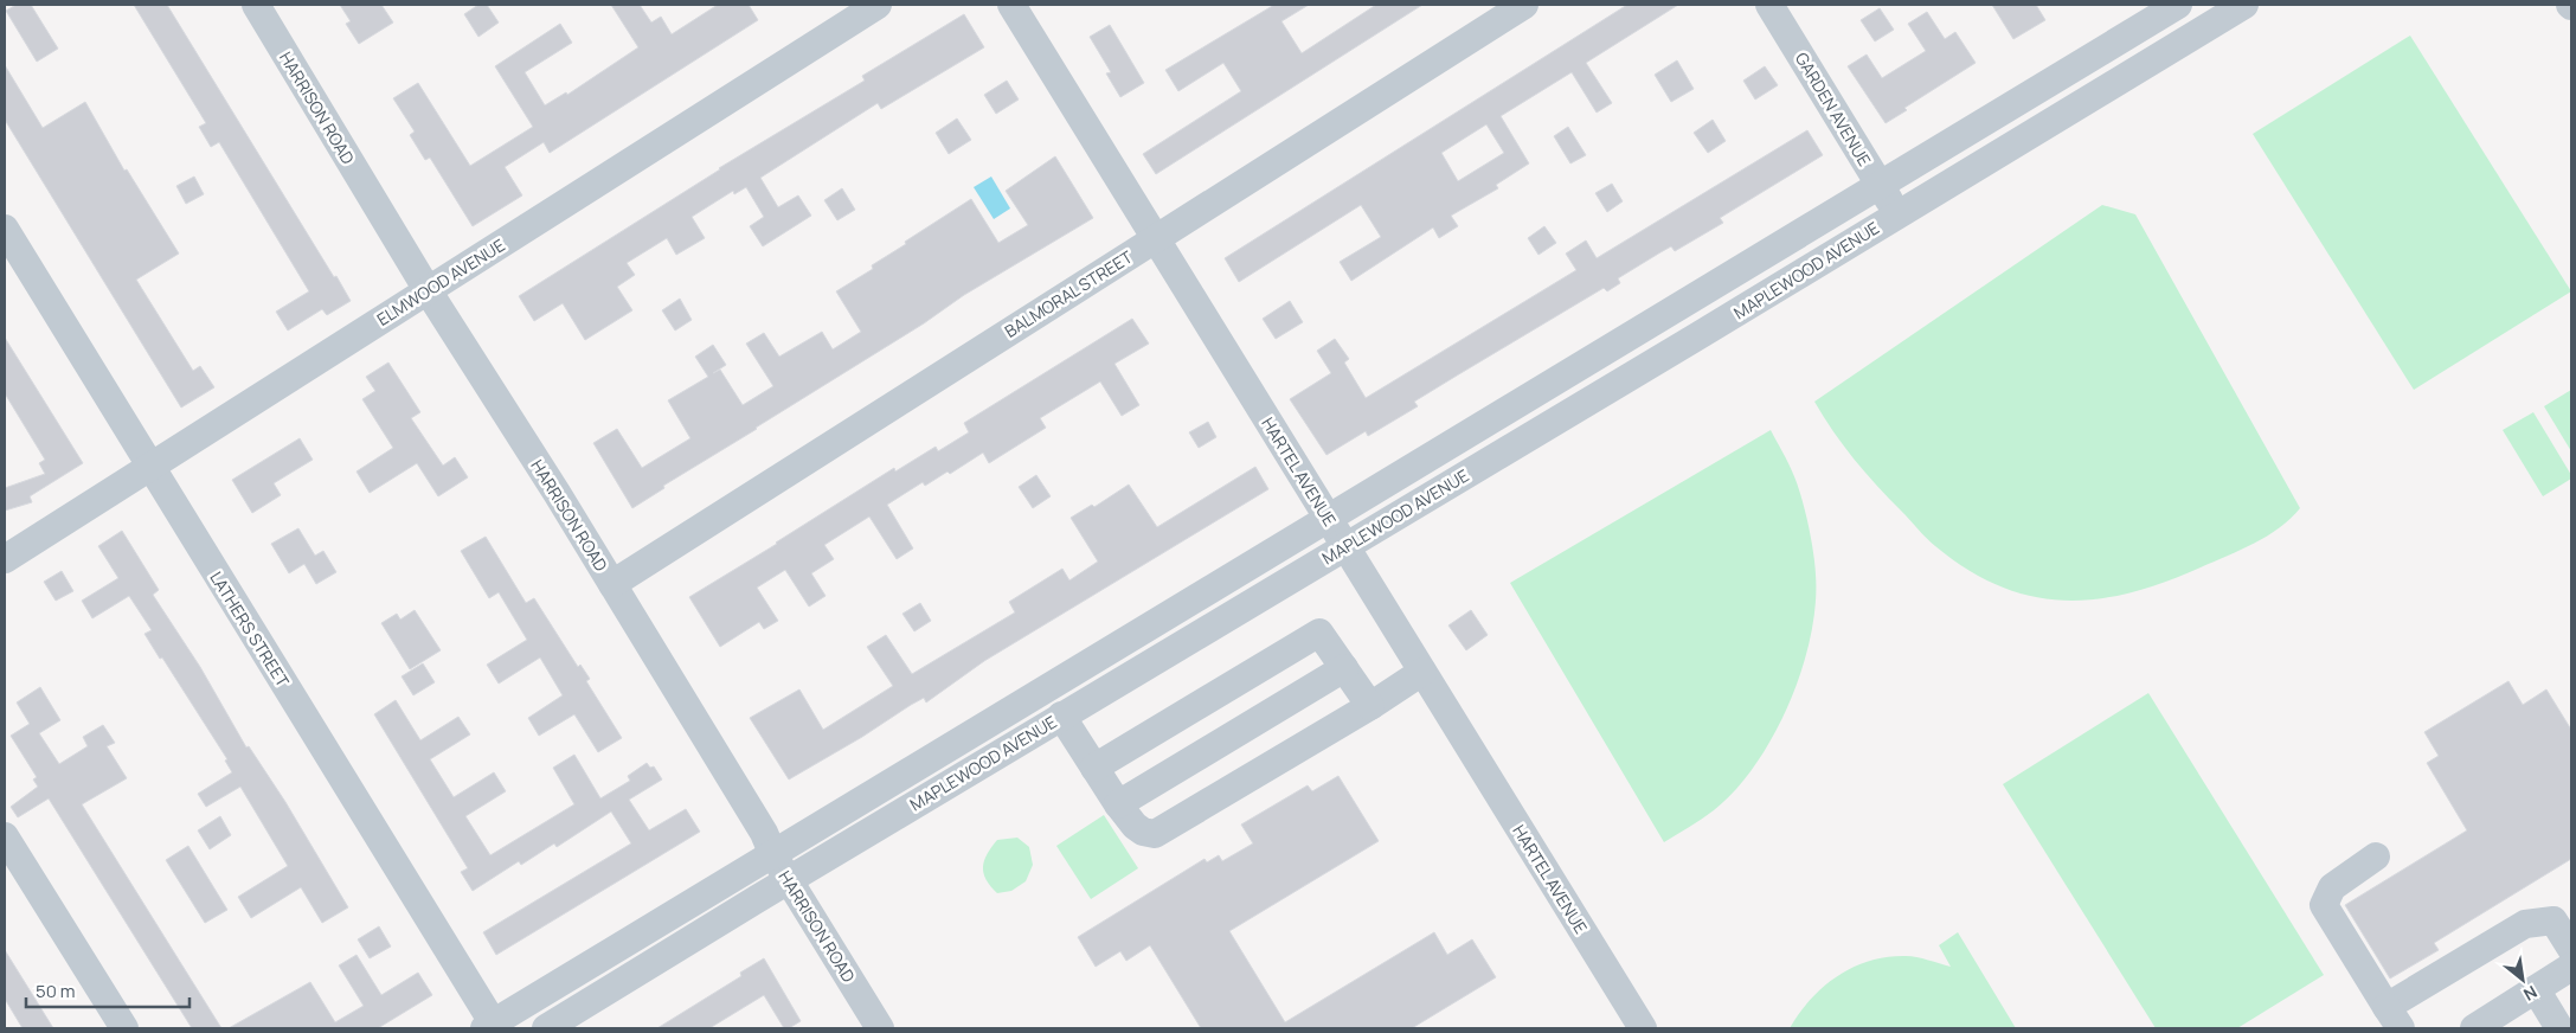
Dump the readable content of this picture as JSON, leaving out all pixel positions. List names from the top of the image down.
{
  "streets": {
    "street": [
      "HARRISON ROAD",
      "GARDEN AVENUE",
      "MAPLEWOOD AVENUE",
      "ELMWOOD AVENUE",
      "BALMORAL STREET",
      "HARTEL AVENUE",
      "LATHERS STREET"
    ]
  },
  "crossings": [
    ["HARRISON ROAD", "MAPLEWOOD AVENUE"],
    ["HARRISON ROAD", "ELMWOOD AVENUE"],
    ["HARRISON ROAD", "BALMORAL STREET"],
    ["GARDEN AVENUE", "MAPLEWOOD AVENUE"],
    ["MAPLEWOOD AVENUE", "HARTEL AVENUE"],
    ["MAPLEWOOD AVENUE", "LATHERS STREET"],
    ["ELMWOOD AVENUE", "LATHERS STREET"],
    ["BALMORAL STREET", "HARTEL AVENUE"]
  ],
  "scale_bar": "50 m",
  "north": "bottom right"
}
